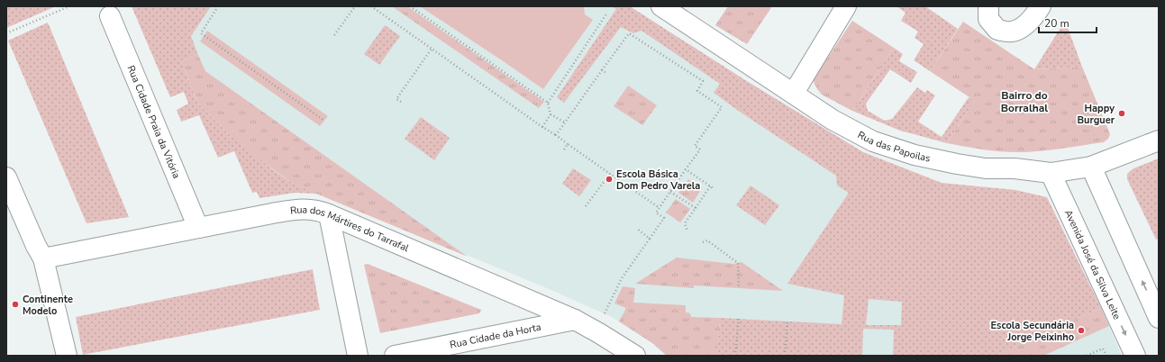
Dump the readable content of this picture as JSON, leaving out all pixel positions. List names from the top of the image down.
{
  "streets": {
    "street": [
      "Rua Cidade Praia da Vitória",
      "Rua das Papoilas",
      "Rua dos Mártires do Tarrafal",
      "Avenida José da Silva Leite",
      "Rua Cidade da Horta"
    ]
  },
  "crossings": [
    ["Rua Cidade Praia da Vitória", "Rua dos Mártires do Tarrafal"],
    ["Rua das Papoilas", "Avenida José da Silva Leite"],
    ["Rua dos Mártires do Tarrafal", "Rua Cidade da Horta"]
  ],
  "districts": ["Bairro do Borralhal"],
  "places": [
    "Happy Burguer",
    "Escola Básica Dom Pedro Varela",
    "Continente Modelo",
    "Escola Secundária Jorge Peixinho"
  ],
  "scale_bar": "20 m"
}
